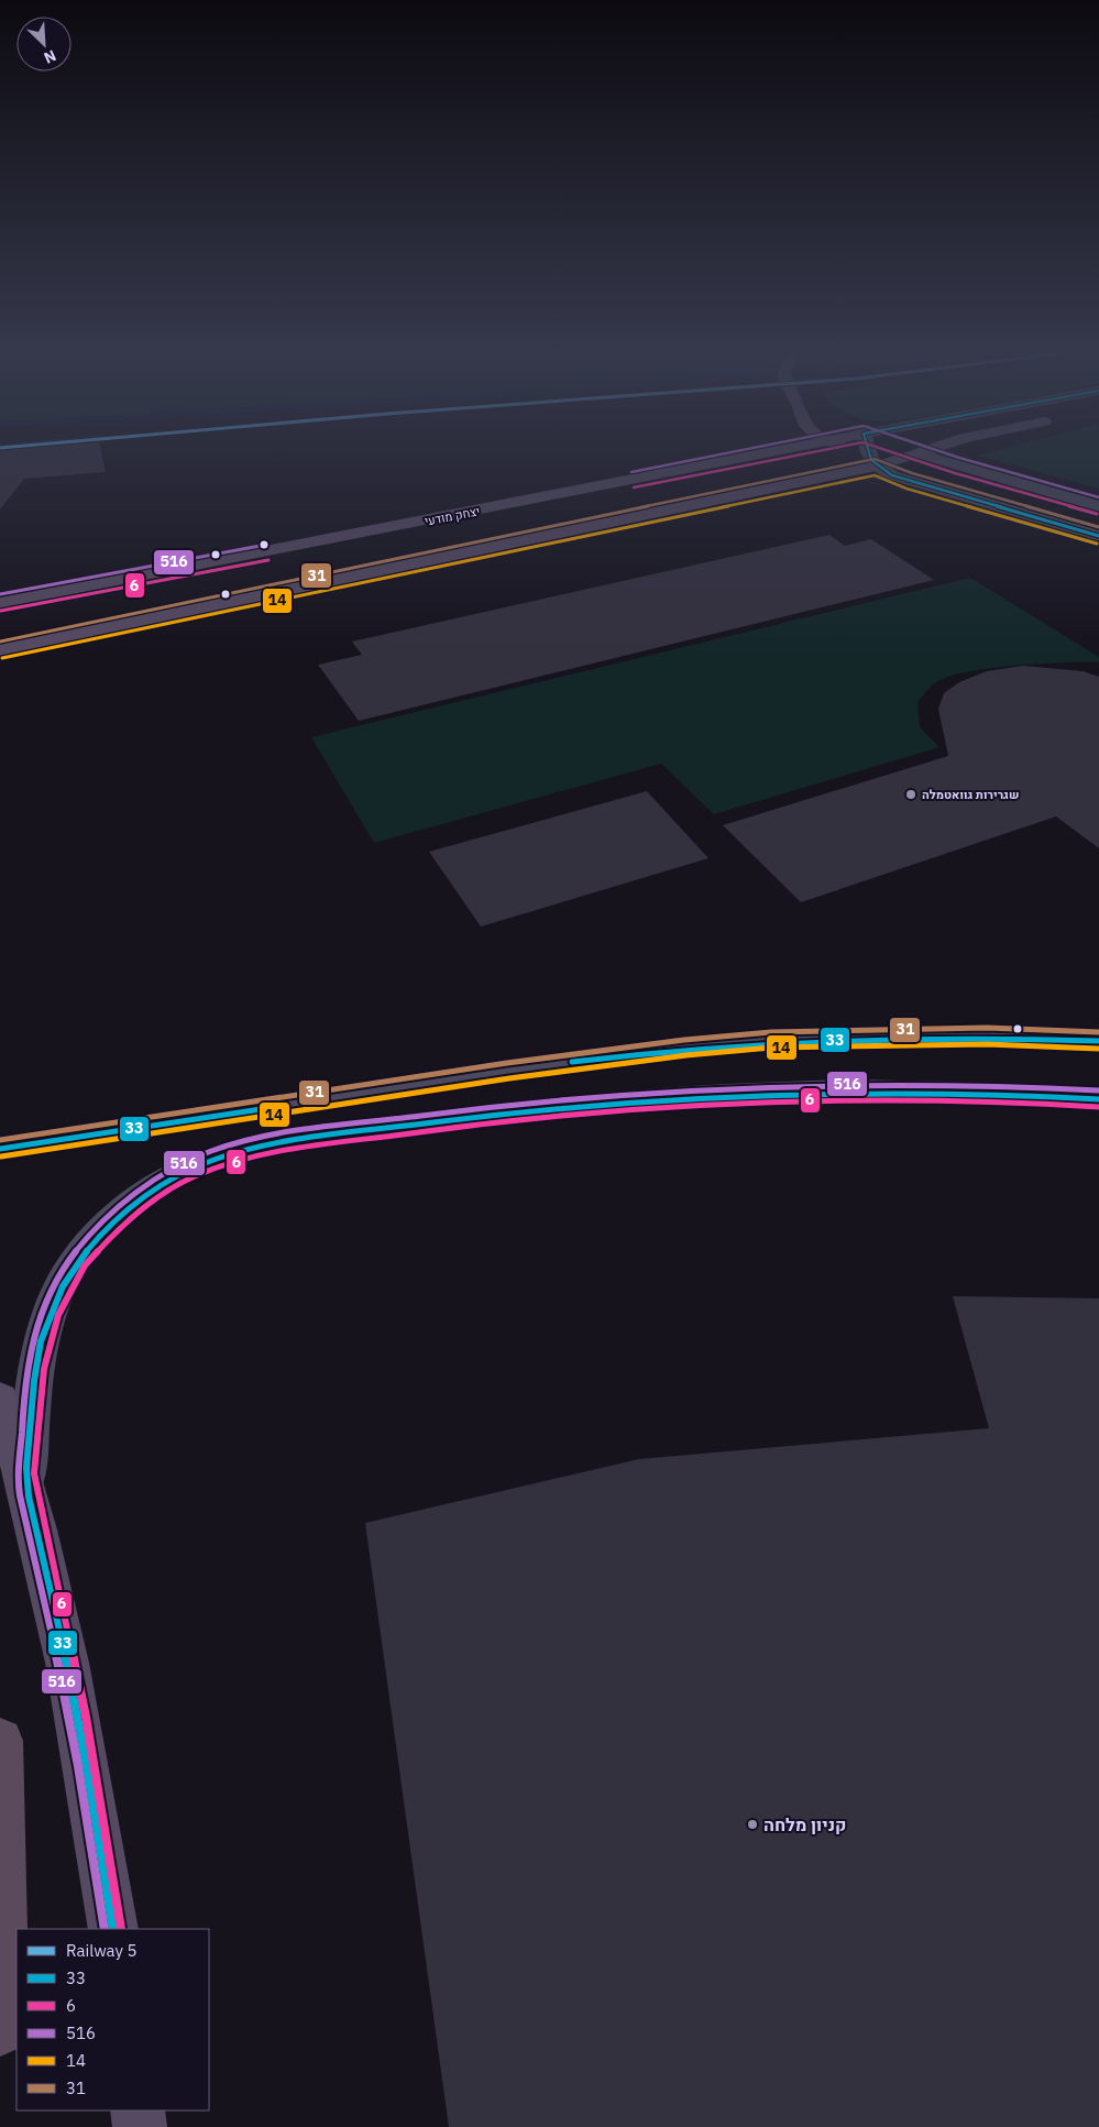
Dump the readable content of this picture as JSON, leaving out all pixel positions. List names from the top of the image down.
{
  "streets": {
    "main road": ["יצחק מודעי"]
  },
  "places": ["שגרירות גוואטמלה", "קניון מלחה"],
  "lines": [
    "transit line 33",
    "transit line 6",
    "transit line 516",
    "transit line 31",
    "transit line 14"
  ],
  "legend": [
    "Railway 5",
    "33",
    "6",
    "516",
    "14",
    "31"
  ],
  "north": "bottom right"
}
